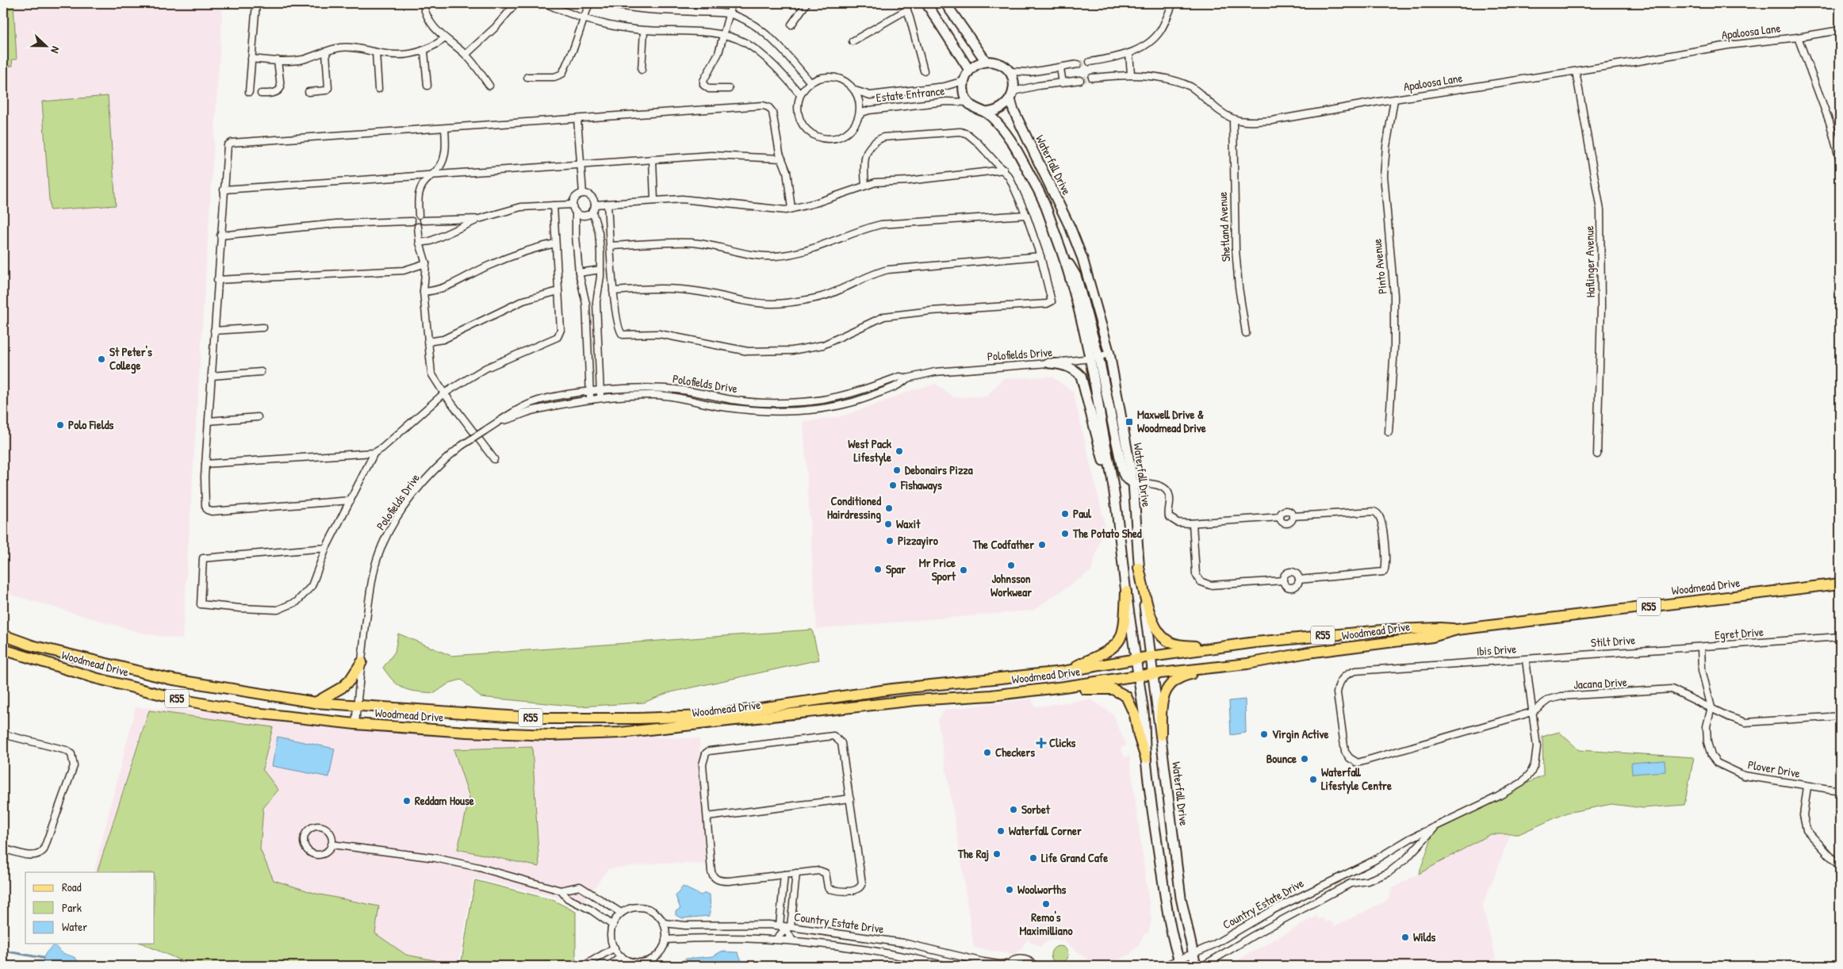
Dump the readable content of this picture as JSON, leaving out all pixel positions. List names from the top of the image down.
{
  "streets": {
    "main road": ["Waterfall Drive", "Woodmead Drive", "R55"],
    "street": [
      "Apaloosa Lane",
      "Estate Entrance",
      "Shetland Avenue",
      "Haflinger Avenue",
      "Pinto Avenue",
      "Polofields Drive",
      "Egret Drive",
      "Stilt Drive",
      "Ibis Drive",
      "Jacana Drive",
      "Plover Drive",
      "Country Estate Drive"
    ]
  },
  "crossings": [
    ["Apaloosa Lane", "Shetland Avenue"],
    ["Apaloosa Lane", "Haflinger Avenue"],
    ["Apaloosa Lane", "Pinto Avenue"],
    ["Estate Entrance", "Waterfall Drive"],
    ["Waterfall Drive", "Polofields Drive"],
    ["Waterfall Drive", "Woodmead Drive"],
    ["Waterfall Drive", "Country Estate Drive"],
    ["Polofields Drive", "Woodmead Drive"],
    ["Egret Drive", "Stilt Drive"],
    ["Egret Drive", "Jacana Drive"],
    ["Egret Drive", "Plover Drive"],
    ["Stilt Drive", "Ibis Drive"],
    ["Ibis Drive", "Jacana Drive"],
    ["Jacana Drive", "Plover Drive"]
  ],
  "places": {
    "other": [
      "St Peter's College",
      "Polo Fields",
      "West Pack Lifestyle",
      "Debonairs Pizza",
      "Fishaways",
      "Conditioned Hairdressing",
      "Paul",
      "Waxit",
      "The Potato Shed",
      "Pizzayiro",
      "The Codfather",
      "Johnsson Workwear",
      "Spar",
      "Mr Price Sport",
      "Virgin Active",
      "Checkers",
      "Bounce",
      "Waterfall Lifestyle Centre",
      "Reddam House",
      "Sorbet",
      "Waterfall Corner",
      "The Raj",
      "Life Grand Cafe",
      "Woolworths",
      "Remo's Maximilliano",
      "Wilds"
    ],
    "transit": ["Maxwell Drive & Woodmead Drive"],
    "health": ["Clicks"]
  },
  "legend": ["Road", "Park", "Water"],
  "north": "right"
}
